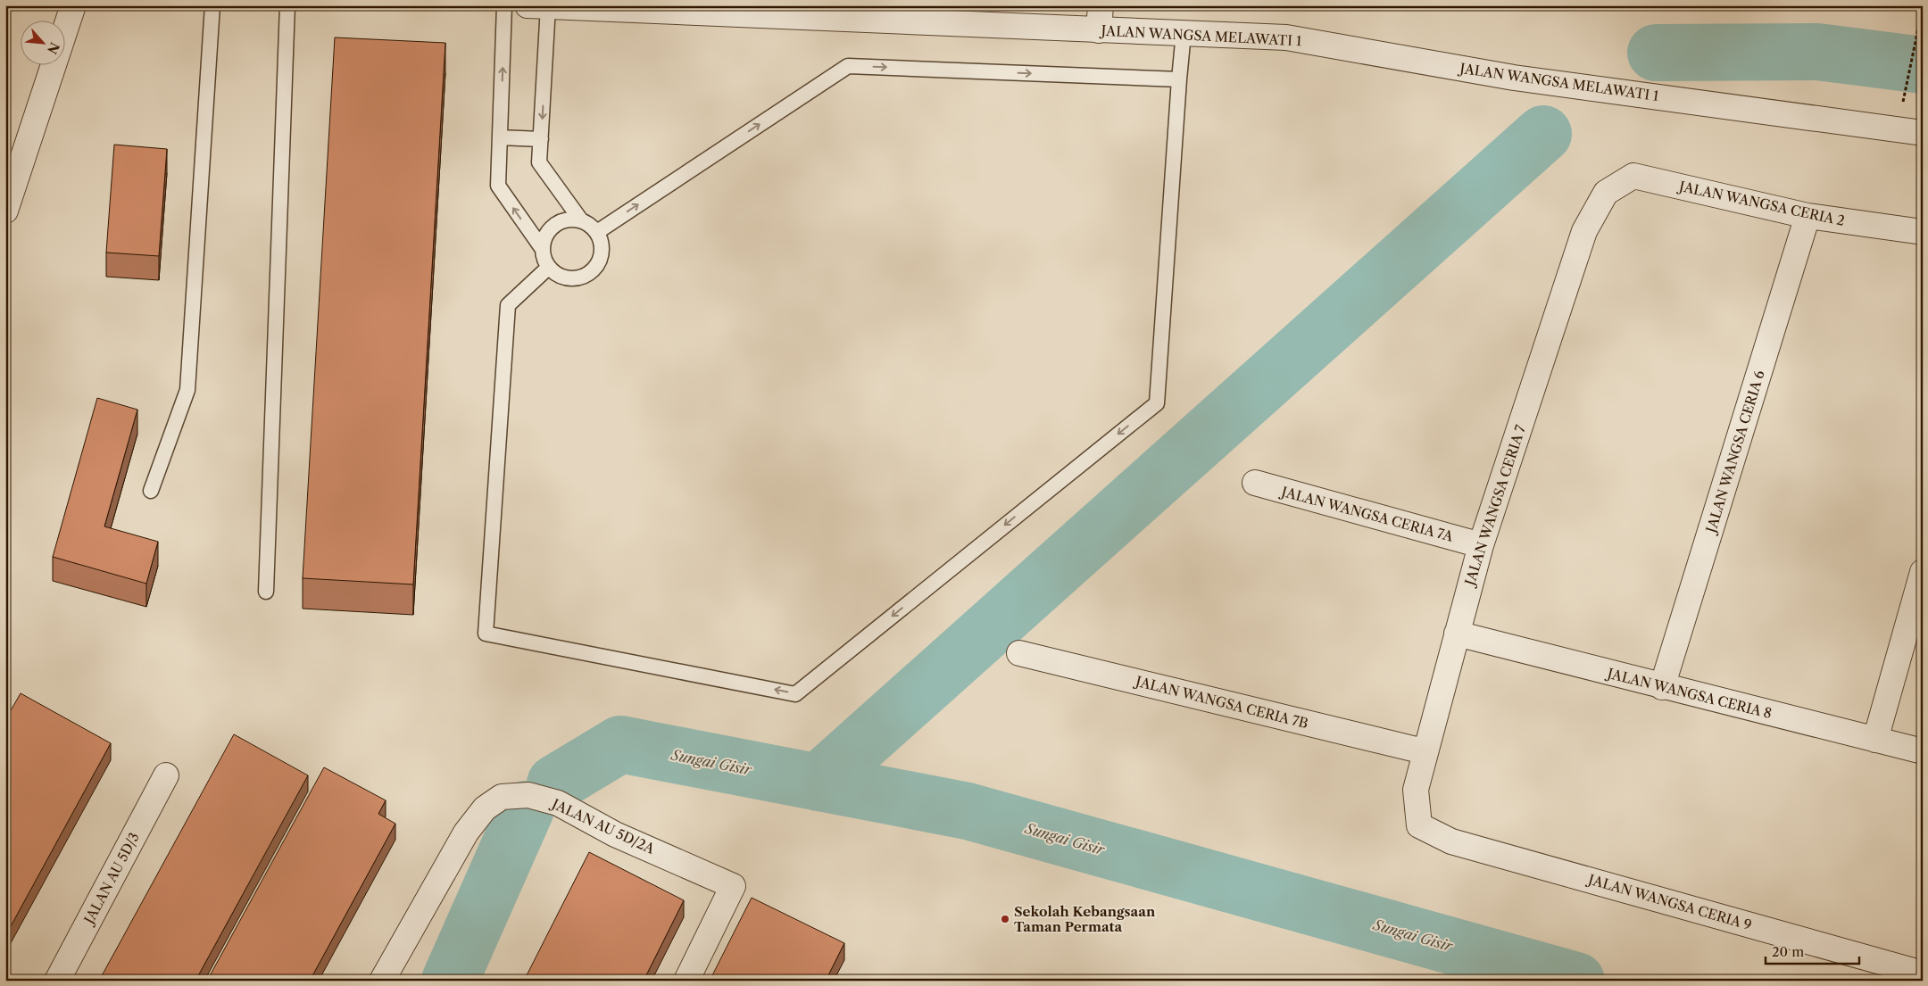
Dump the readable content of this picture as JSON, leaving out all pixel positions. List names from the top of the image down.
{
  "streets": {
    "street": [
      "JALAN WANGSA MELAWATI 1",
      "JALAN WANGSA CERIA 2",
      "JALAN WANGSA CERIA 6",
      "JALAN WANGSA CERIA 7",
      "JALAN WANGSA CERIA 7A",
      "JALAN WANGSA CERIA 8",
      "JALAN WANGSA CERIA 7B",
      "JALAN AU 5D/2A",
      "JALAN AU 5D/3",
      "JALAN WANGSA CERIA 9"
    ]
  },
  "crossings": [
    ["JALAN WANGSA CERIA 2", "JALAN WANGSA CERIA 6"],
    ["JALAN WANGSA CERIA 2", "JALAN WANGSA CERIA 7"],
    ["JALAN WANGSA CERIA 6", "JALAN WANGSA CERIA 8"],
    ["JALAN WANGSA CERIA 7", "JALAN WANGSA CERIA 7A"],
    ["JALAN WANGSA CERIA 7", "JALAN WANGSA CERIA 8"],
    ["JALAN WANGSA CERIA 7", "JALAN WANGSA CERIA 7B"],
    ["JALAN WANGSA CERIA 7", "JALAN WANGSA CERIA 9"]
  ],
  "water": ["Sungai Gisir"],
  "places": ["Sekolah Kebangsaan Taman Permata"],
  "scale_bar": "20 m",
  "north": "bottom right"
}
